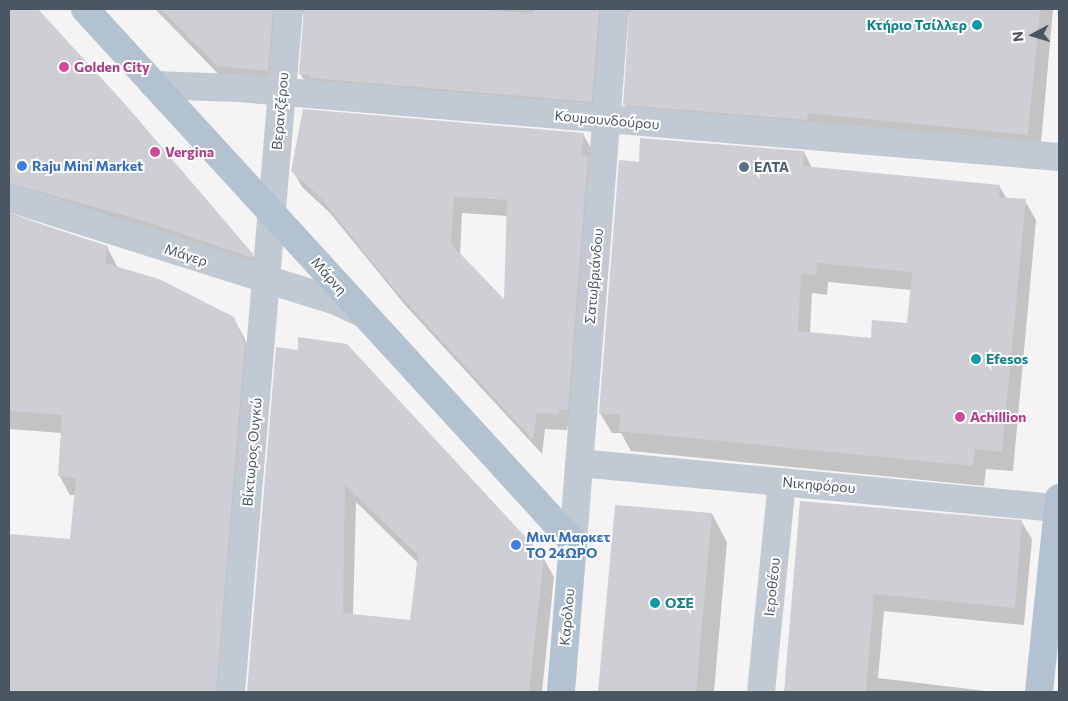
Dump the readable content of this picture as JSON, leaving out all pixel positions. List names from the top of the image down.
{
  "streets": {
    "main road": ["Μάρνη", "Καρόλου"],
    "street": [
      "Βερανζέρου",
      "Κουμουνδούρου",
      "Μάγερ",
      "Σατωβριάνδου",
      "Βίκτωρος Ουγκώ",
      "Νικηφόρου",
      "Ιεροθέου"
    ]
  },
  "crossings": [
    ["Βερανζέρου", "Κουμουνδούρου"],
    ["Βερανζέρου", "Μάρνη"],
    ["Βερανζέρου", "Βίκτωρος Ουγκώ"],
    ["Κουμουνδούρου", "Μάρνη"],
    ["Κουμουνδούρου", "Σατωβριάνδου"],
    ["Μάγερ", "Μάρνη"],
    ["Μάγερ", "Βίκτωρος Ουγκώ"],
    ["Μάρνη", "Σατωβριάνδου"],
    ["Μάρνη", "Βίκτωρος Ουγκώ"],
    ["Μάρνη", "Καρόλου"],
    ["Σατωβριάνδου", "Νικηφόρου"],
    ["Σατωβριάνδου", "Καρόλου"],
    ["Νικηφόρου", "Ιεροθέου"]
  ],
  "places": [
    "Κτήριο Τσίλλερ",
    "Golden City",
    "Vergina",
    "Raju Mini Market",
    "ΕΛΤΑ",
    "Efesos",
    "Achillion",
    "Μινι Μαρκετ ΤΟ 24ΩΡΟ",
    "ΟΣΕ"
  ],
  "north": "left"
}
